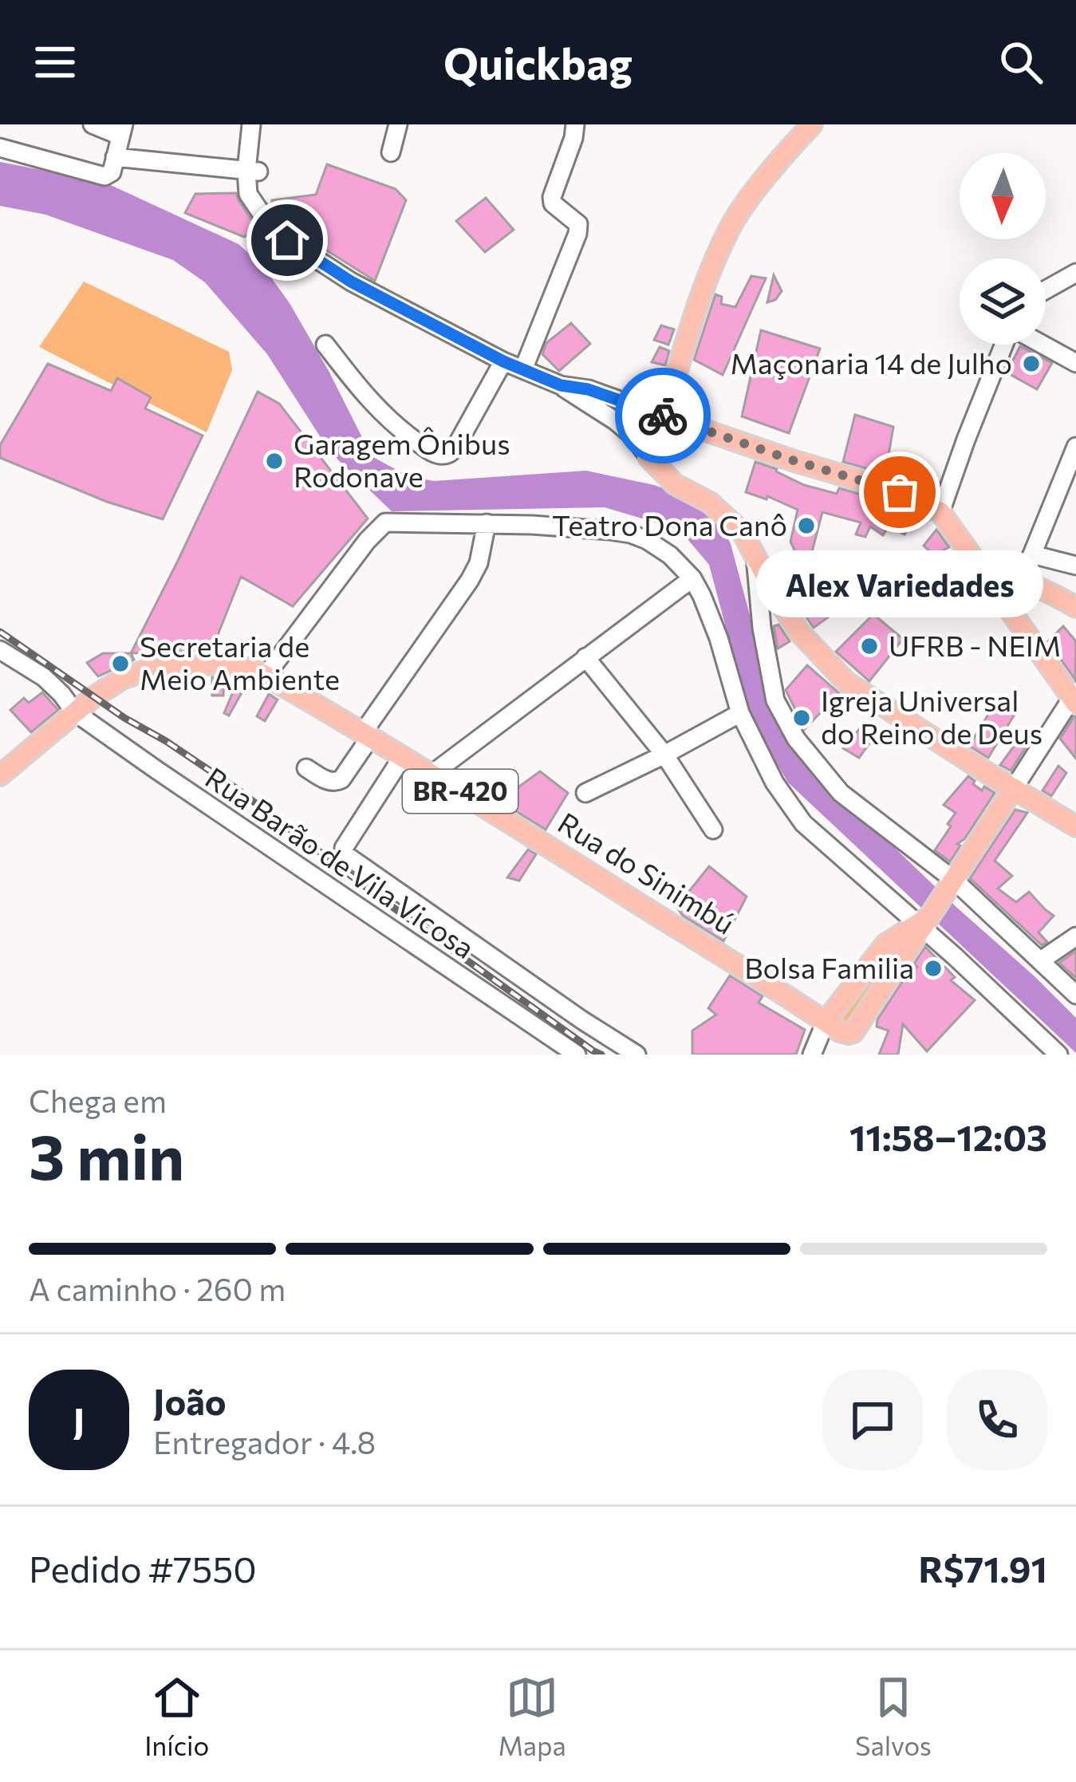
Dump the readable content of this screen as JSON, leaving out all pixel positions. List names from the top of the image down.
{
  "streets": {
    "main road": ["BR-420", "Rua do Sinimbú"],
    "street": ["Rua Barão de Vila Vicosa"]
  },
  "crossings": [
    ["BR-420", "Rua Barão de Vila Vicosa"],
    ["BR-420", "Rua do Sinimbú"],
    ["Rua Barão de Vila Vicosa", "Rua do Sinimbú"]
  ],
  "places": [
    "Maçonaria 14 de Julho",
    "Garagem Ônibus Rodonave",
    "Alex Variedades",
    "Teatro Dona Canô",
    "UFRB - NEIM",
    "Secretaria de Meio Ambiente",
    "Igreja Universal do Reino de Deus",
    "Bolsa Familia"
  ],
  "north": "bottom",
  "page": {
    "header": "Quickbag",
    "bubble": "Alex Variedades",
    "heading": ["3 min", "Chega em", "11:58–12:03"],
    "panel": [
      "João",
      "Entregador · 4.8",
      "Pedido #7550",
      "R$71.91"
    ],
    "bar": "A caminho · 260 m",
    "round": "J",
    "tabs": ["Início", "Mapa", "Salvos"]
  }
}
